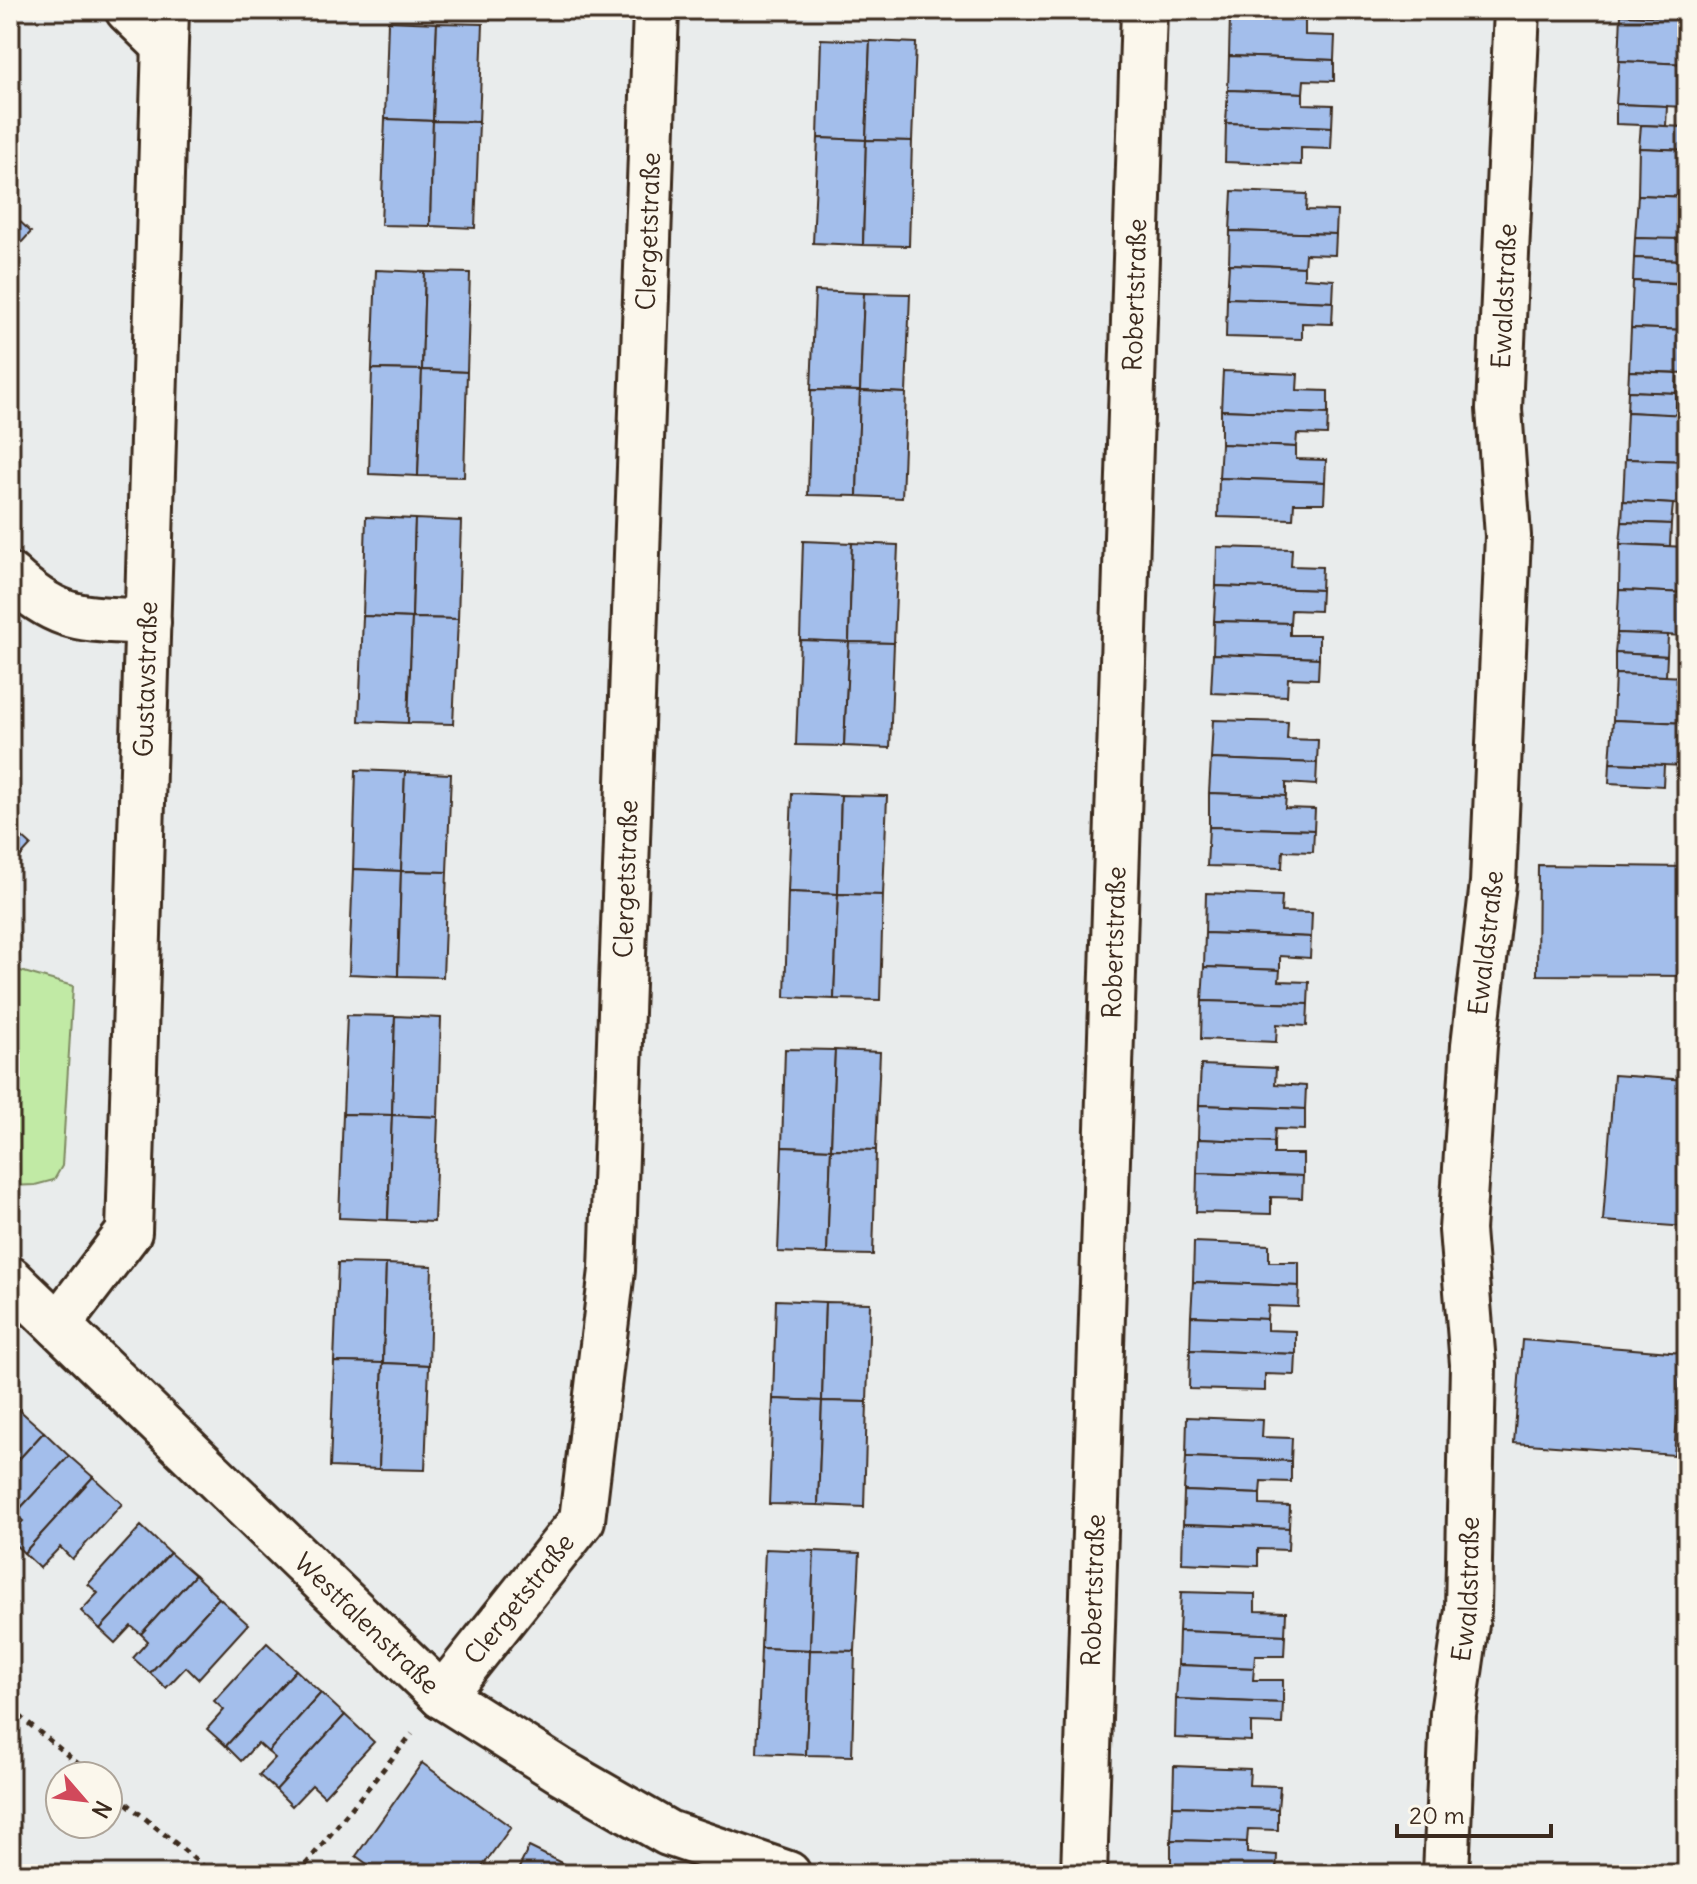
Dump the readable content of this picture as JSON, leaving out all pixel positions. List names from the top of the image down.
{
  "streets": {
    "street": [
      "Clergetstraße",
      "Robertstraße",
      "Ewaldstraße",
      "Gustavstraße",
      "Westfalenstraße"
    ]
  },
  "crossings": [
    ["Clergetstraße", "Westfalenstraße"],
    ["Gustavstraße", "Westfalenstraße"]
  ],
  "scale_bar": "20 m",
  "north": "bottom right"
}
